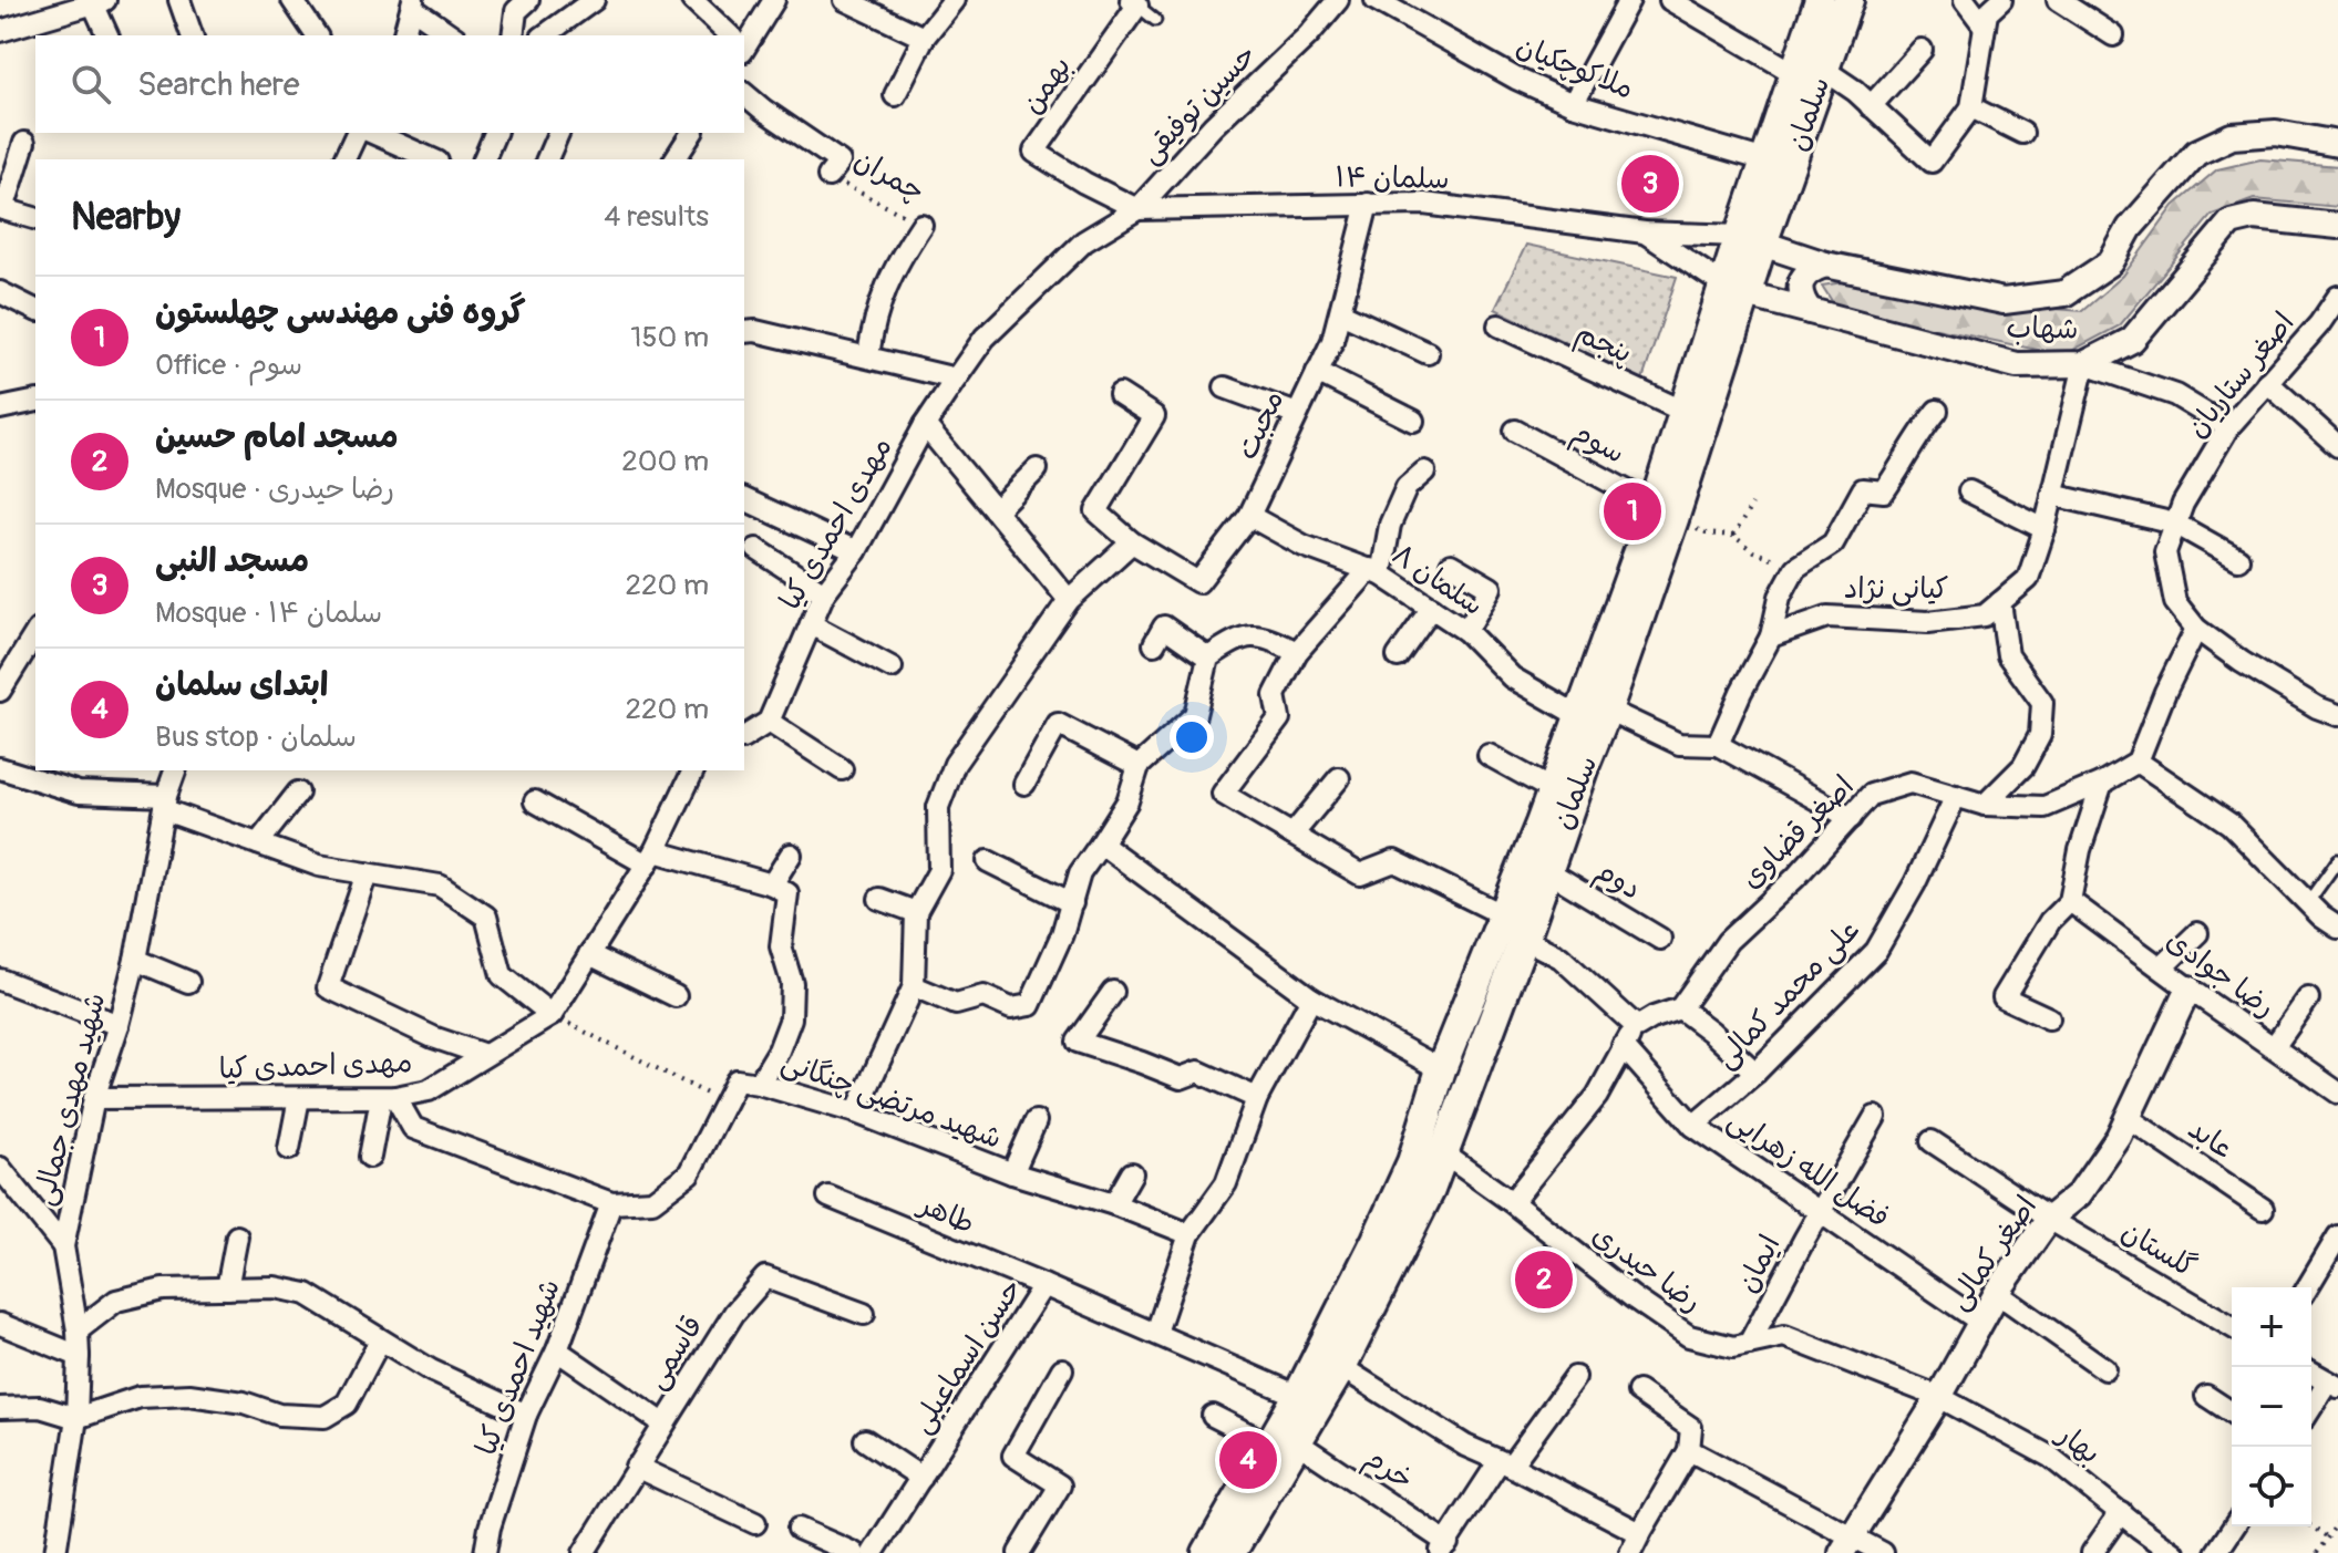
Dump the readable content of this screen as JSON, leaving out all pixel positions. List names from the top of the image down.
{
  "streets": {
    "main road": ["سلمان"],
    "street": [
      "ملاکوچکیان",
      "بهمن",
      "حسین توفیقی",
      "چمران",
      "سلمان ۱۴",
      "شهاب",
      "پنجم",
      "اصغر ستاریان",
      "محبت",
      "سوم",
      "مهدی احمدی کیا",
      "سلمان ۸",
      "کیانی نژاد",
      "اصغر قضاوی",
      "دوم",
      "رضا جوادی",
      "علی محمد کمالی",
      "شهید مهدی جمالی",
      "شهید مرتضی چنگانی",
      "عابد",
      "فضل الله زهرایی",
      "طاهر",
      "گلستان",
      "اصغر کمالی",
      "ایمان",
      "رضا حیدری",
      "قاسمی",
      "حسن اسماعیلی",
      "شهید احمدی کیا",
      "بهار",
      "خرم"
    ]
  },
  "crossings": [
    ["ملاکوچکیان", "سلمان"],
    ["بهمن", "حسین توفیقی"],
    ["بهمن", "سلمان ۱۴"],
    ["بهمن", "مهدی احمدی کیا"],
    ["حسین توفیقی", "سلمان ۱۴"],
    ["حسین توفیقی", "مهدی احمدی کیا"],
    ["سلمان", "سلمان ۱۴"],
    ["سلمان", "شهاب"],
    ["سلمان", "پنجم"],
    ["سلمان", "سوم"],
    ["سلمان", "سلمان ۸"],
    ["سلمان", "دوم"],
    ["سلمان", "رضا حیدری"],
    ["سلمان", "حسن اسماعیلی"],
    ["سلمان", "خرم"],
    ["سلمان ۱۴", "شهاب"],
    ["سلمان ۱۴", "محبت"],
    ["سلمان ۱۴", "مهدی احمدی کیا"],
    ["شهاب", "کیانی نژاد"],
    ["محبت", "سلمان ۸"],
    ["مهدی احمدی کیا", "شهید مهدی جمالی"],
    ["اصغر قضاوی", "علی محمد کمالی"],
    ["رضا جوادی", "اصغر کمالی"],
    ["علی محمد کمالی", "فضل الله زهرایی"],
    ["عابد", "اصغر کمالی"],
    ["فضل الله زهرایی", "اصغر کمالی"],
    ["فضل الله زهرایی", "ایمان"],
    ["طاهر", "حسن اسماعیلی"],
    ["گلستان", "اصغر کمالی"],
    ["اصغر کمالی", "رضا حیدری"],
    ["اصغر کمالی", "بهار"],
    ["ایمان", "رضا حیدری"],
    ["رضا حیدری", "بهار"]
  ],
  "page": {
    "search": "Search here",
    "pins": [
      "3",
      "1",
      "2",
      "4"
    ],
    "heading": ["Nearby", "4 results"],
    "list": [
      {
        "mark": "1",
        "name": "گروه فنی مهندسی چهلستون",
        "note": "Office · سوم",
        "value": "150 m"
      },
      {
        "mark": "2",
        "name": "مسجد امام حسین",
        "note": "Mosque · رضا حیدری",
        "value": "200 m"
      },
      {
        "mark": "3",
        "name": "مسجد النبی",
        "note": "Mosque · سلمان ۱۴",
        "value": "220 m"
      },
      {
        "mark": "4",
        "name": "ابتدای سلمان",
        "note": "Bus stop · سلمان",
        "value": "220 m"
      }
    ],
    "map_buttons": ["+", "−"]
  }
}
